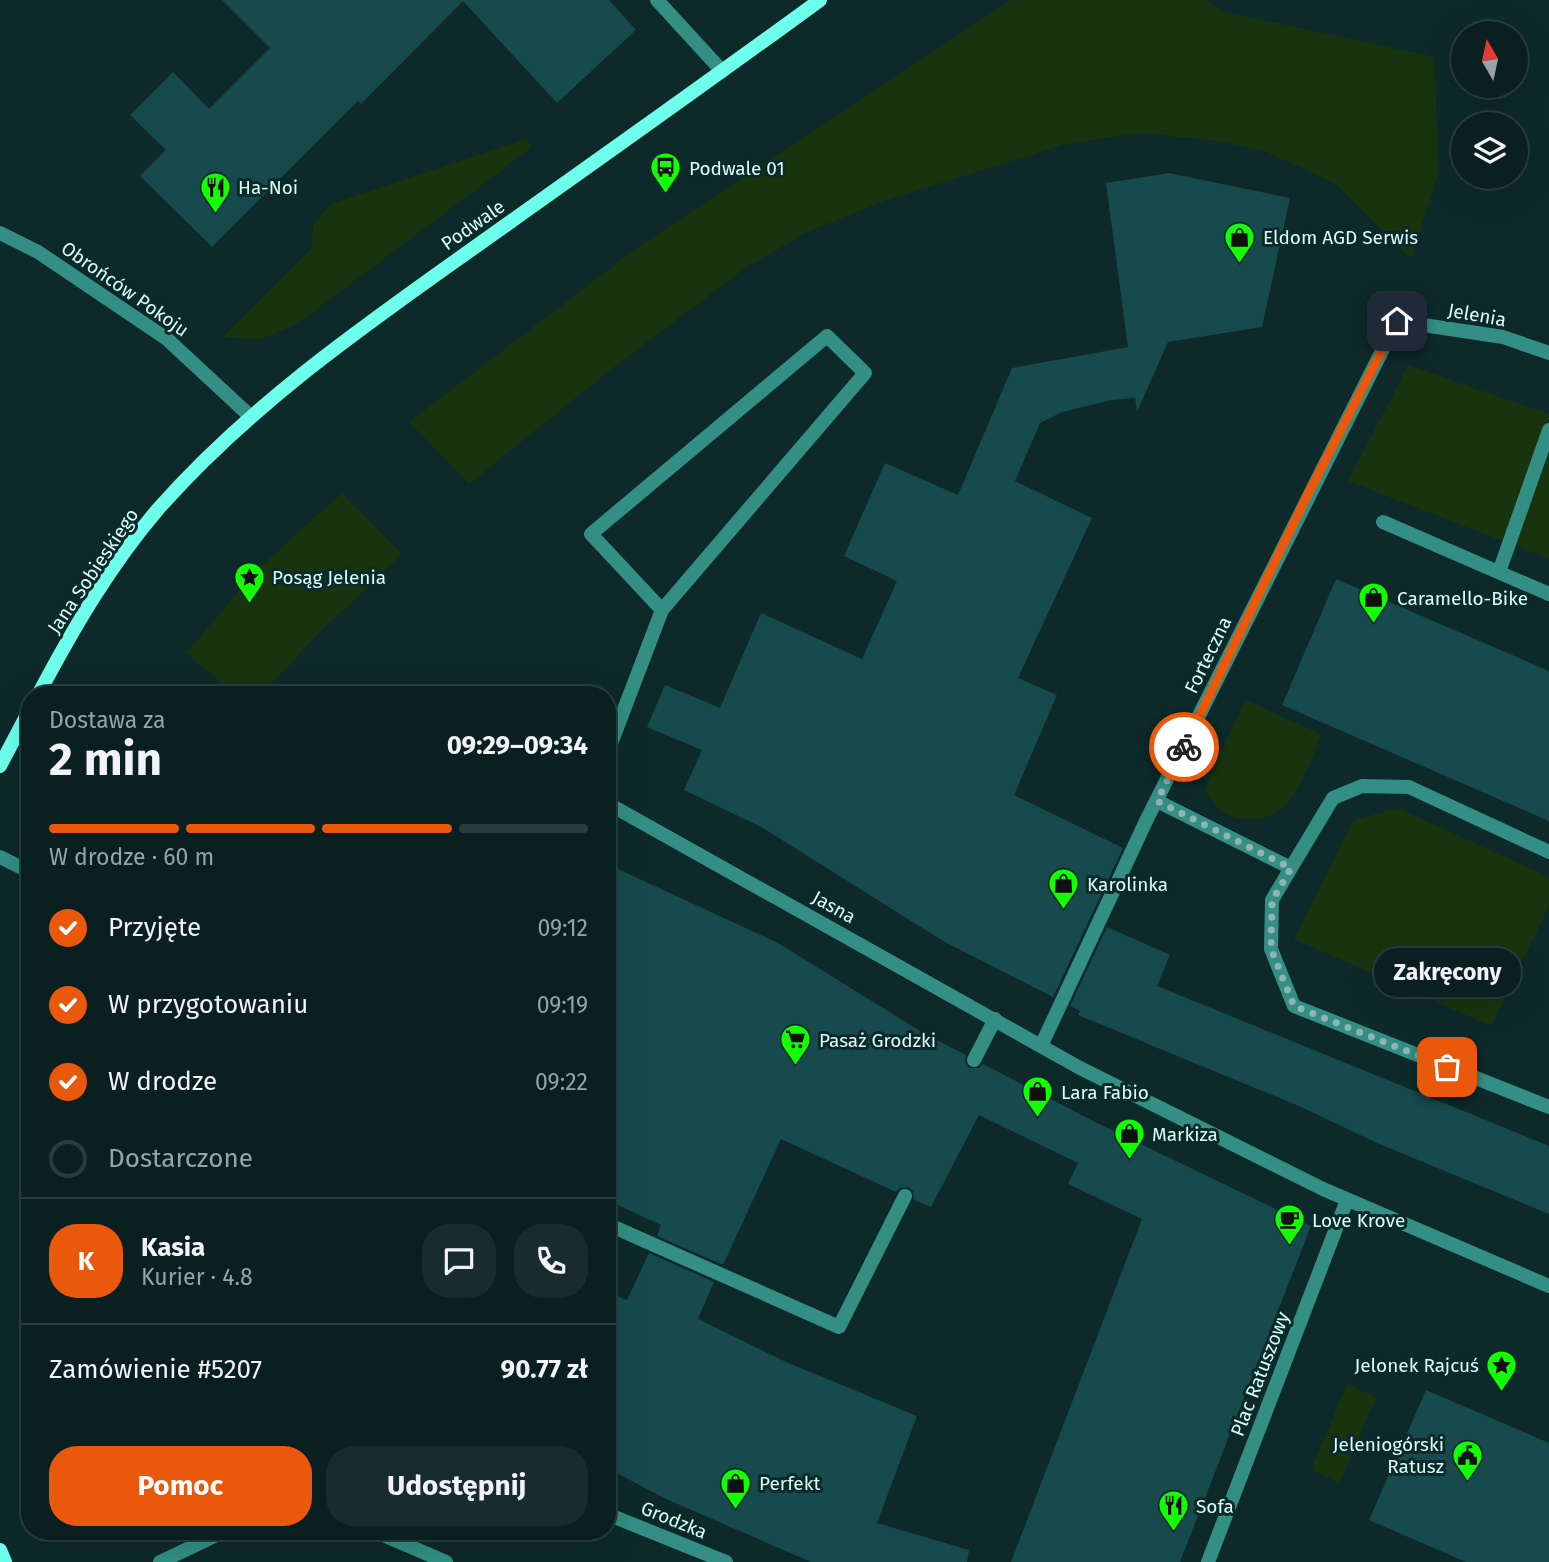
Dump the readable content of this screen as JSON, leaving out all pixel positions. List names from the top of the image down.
{
  "streets": {
    "street": [
      "Podwale",
      "Obrońców Pokoju",
      "Jelenia",
      "Jana Sobieskiego",
      "Forteczna",
      "Jasna",
      "Plac Ratuszowy",
      "Grodzka"
    ]
  },
  "crossings": [
    ["Podwale", "Obrońców Pokoju"],
    ["Podwale", "Jana Sobieskiego"],
    ["Obrońców Pokoju", "Jana Sobieskiego"],
    ["Jelenia", "Forteczna"],
    ["Forteczna", "Jasna"]
  ],
  "places": {
    "bus stop": ["Podwale 01"],
    "restaurant": ["Ha-Noi", "Sofa"],
    "shop": [
      "Eldom AGD Serwis",
      "Caramello-Bike",
      "Karolinka",
      "Lara Fabio",
      "Markiza",
      "Perfekt"
    ],
    "place": ["Posąg Jelenia", "Jelonek Rajcuś"],
    "supermarket": ["Pasaż Grodzki"],
    "other": ["Zakręcony"],
    "cafe": ["Love Krove"],
    "public building": ["Jeleniogórski Ratusz"]
  },
  "north": "top",
  "page": {
    "heading": ["2 min", "Dostawa za", "09:29–09:34"],
    "panel": [
      "Kasia",
      "Kurier · 4.8",
      "Zamówienie #5207",
      "90.77 zł"
    ],
    "bar": "W drodze · 60 m",
    "list": [
      ["Przyjęte", "09:12"],
      ["W przygotowaniu", "09:19"],
      ["W drodze", "09:22"],
      "Dostarczone"
    ],
    "bubble": "Zakręcony",
    "round": "K",
    "buttons": ["Pomoc", "Udostępnij"]
  }
}
